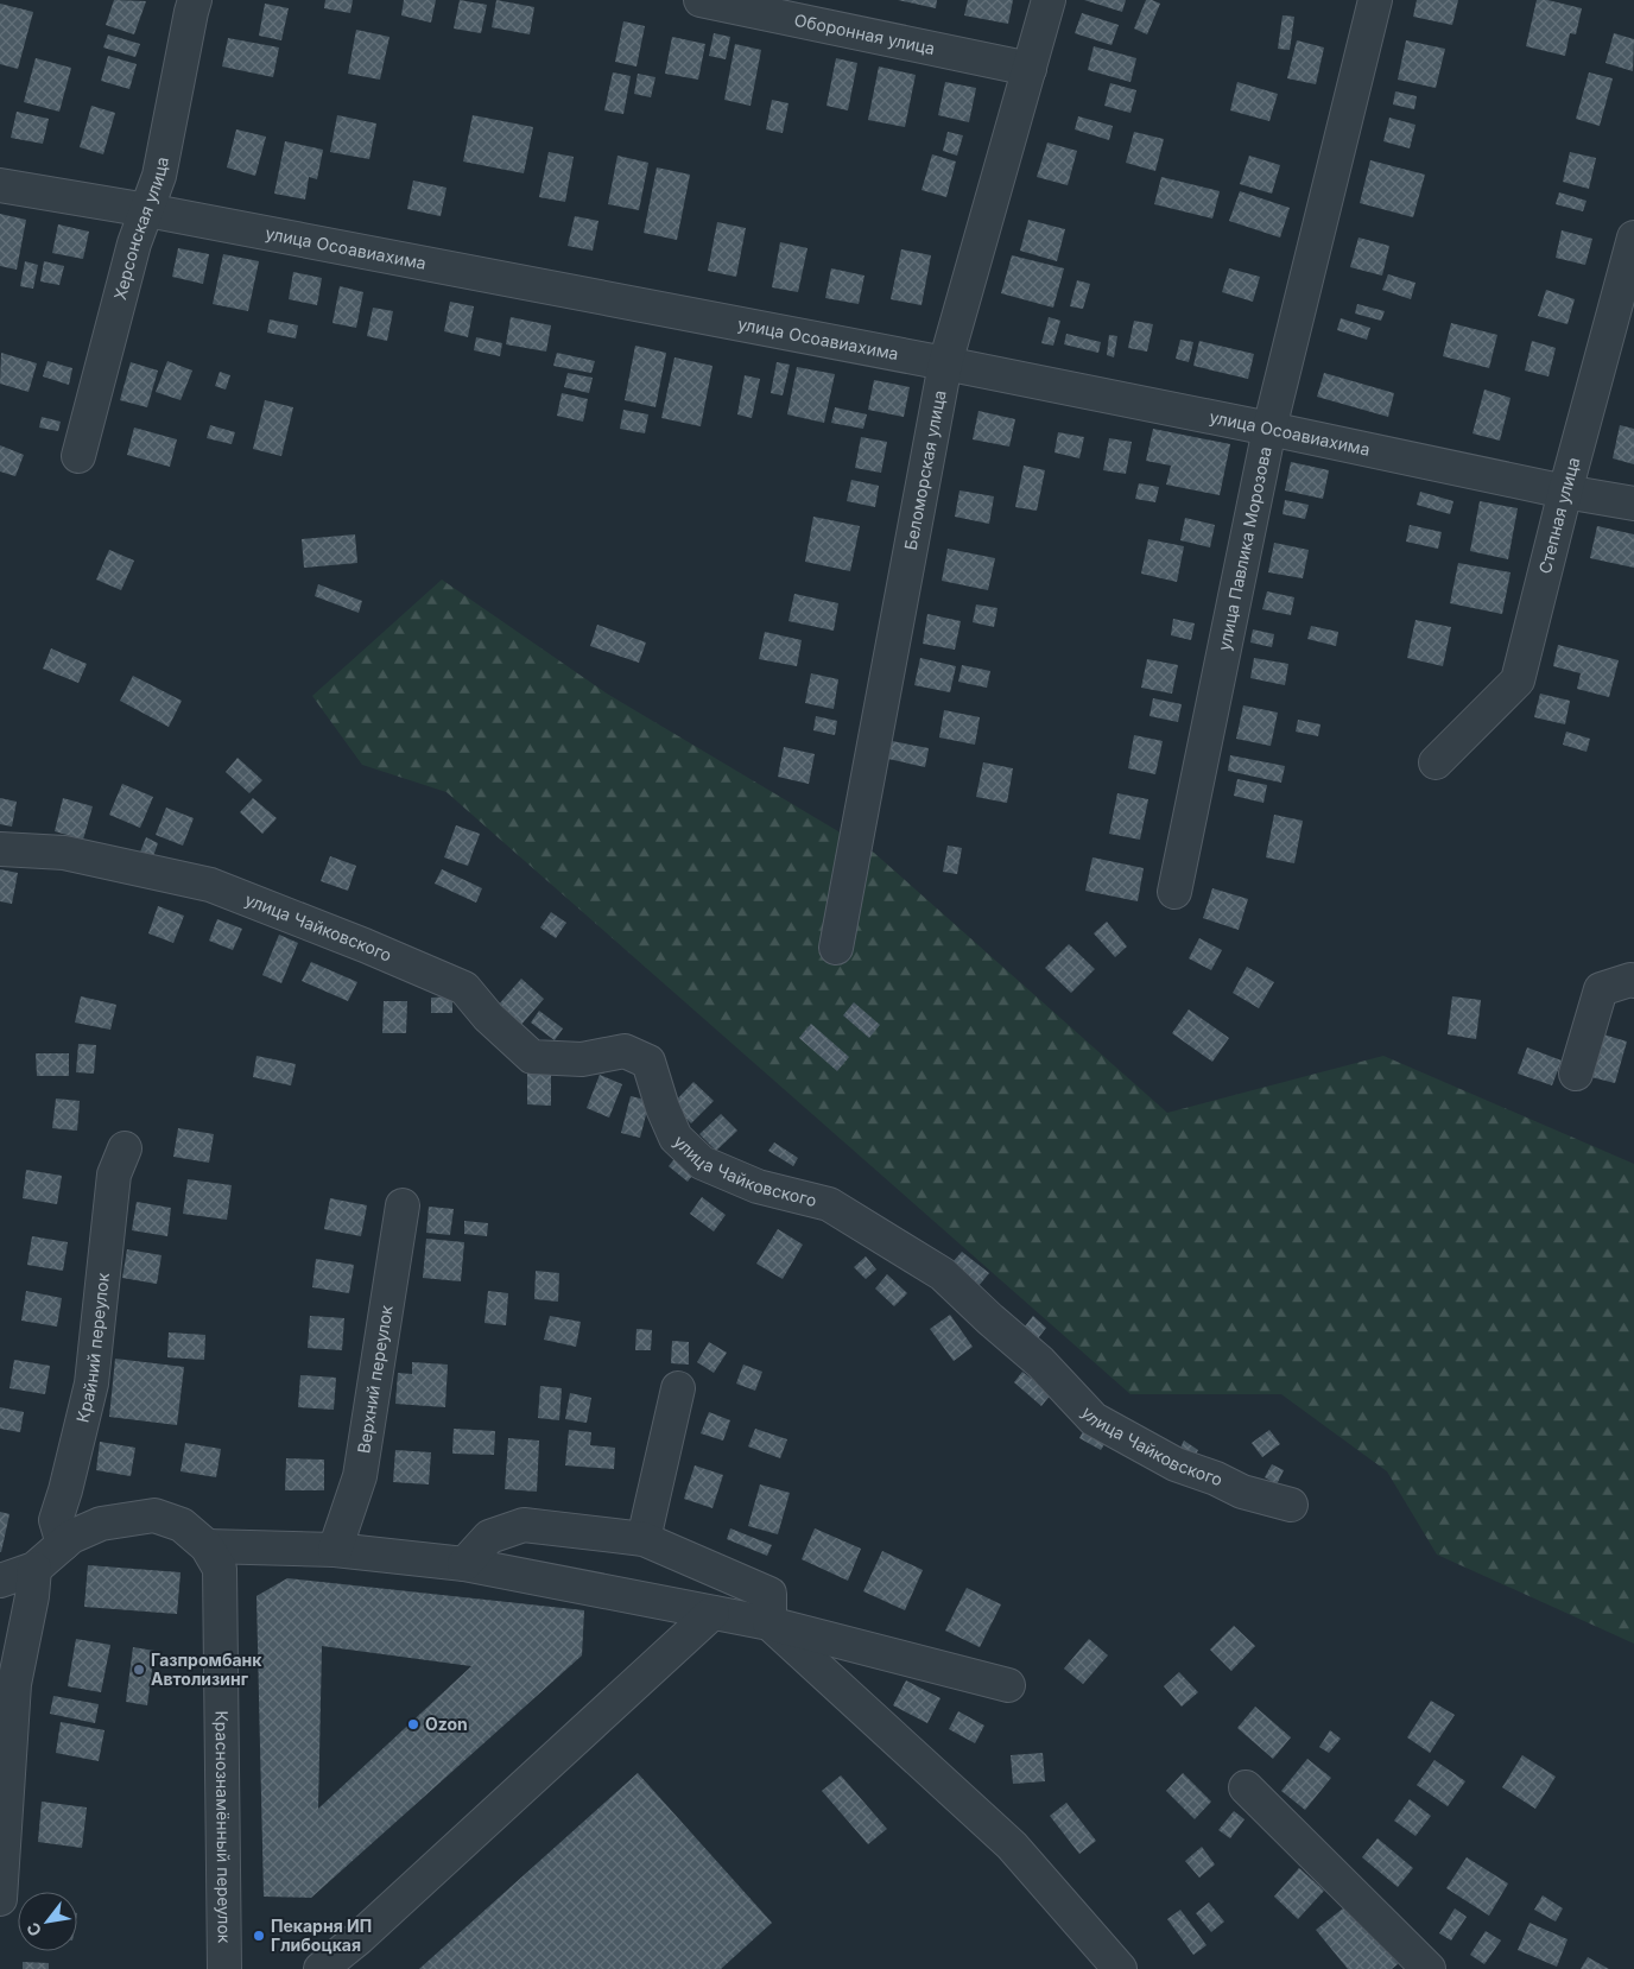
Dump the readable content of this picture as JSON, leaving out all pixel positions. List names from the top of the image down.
{
  "streets": {
    "street": [
      "Оборонная улица",
      "Херсонская улица",
      "улица Осоавиахима",
      "Беломорская улица",
      "Степная улица",
      "улица Павлика Морозова",
      "улица Чайковского",
      "Крайний переулок",
      "Верхний переулок",
      "Краснознамённый переулок"
    ]
  },
  "crossings": [
    ["Оборонная улица", "Беломорская улица"],
    ["Херсонская улица", "улица Осоавиахима"],
    ["улица Осоавиахима", "Беломорская улица"],
    ["улица Осоавиахима", "Степная улица"],
    ["улица Осоавиахима", "улица Павлика Морозова"]
  ],
  "places": ["Газпромбанк Автолизинг", "Ozon", "Пекарня ИП Глибоцкая"],
  "north": "bottom left"
}
